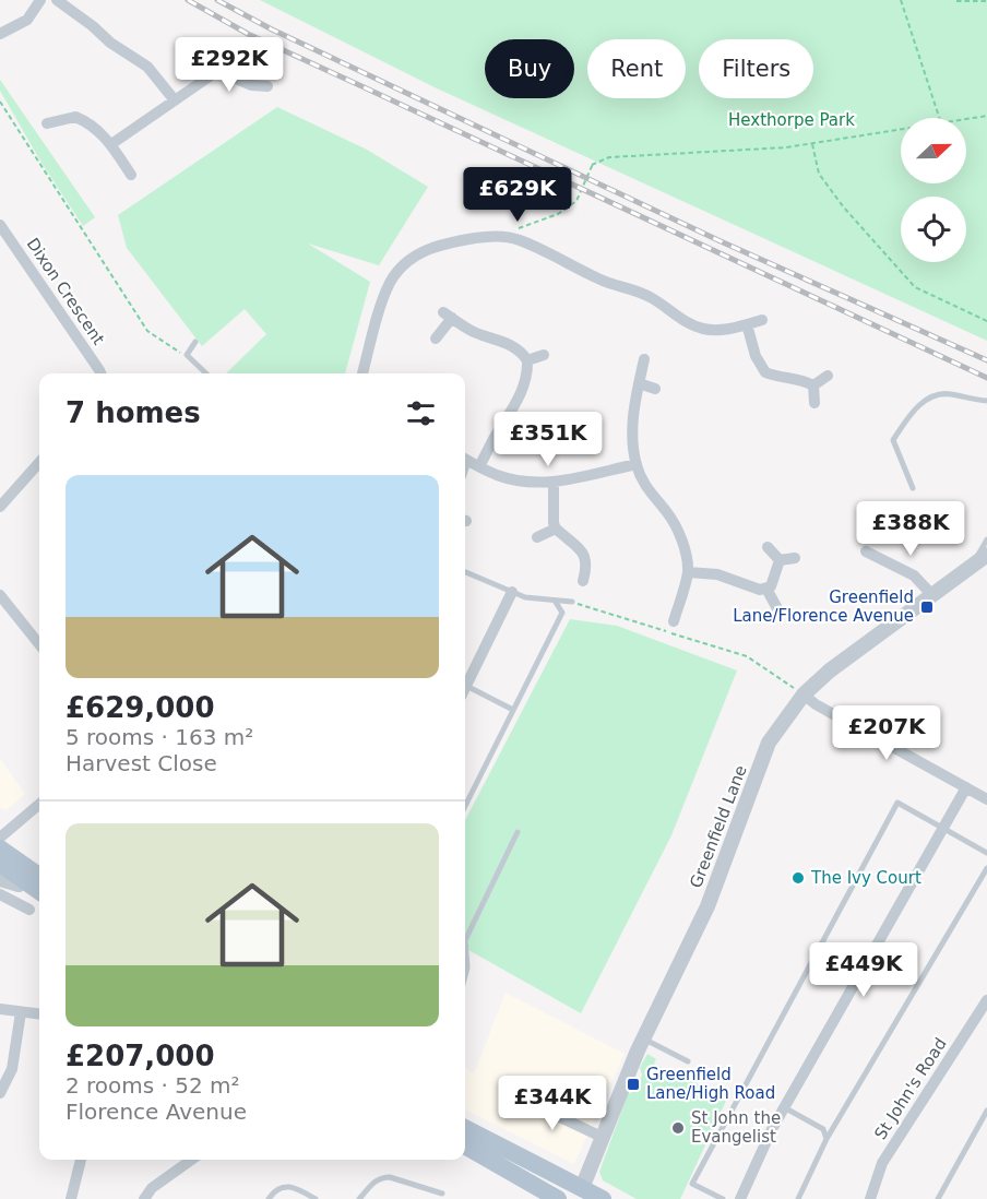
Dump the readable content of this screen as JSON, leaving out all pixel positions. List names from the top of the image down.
{
  "streets": {
    "street": ["Dixon Crescent", "Greenfield Lane", "St John's Road"]
  },
  "parks": ["Hexthorpe Park"],
  "places": {
    "transit": ["Greenfield Lane/Florence Avenue", "Greenfield Lane/High Road"],
    "other": ["The Ivy Court", "St John the Evangelist"]
  },
  "north": "right",
  "page": {
    "price": [
      "£292K",
      "£629K",
      "£351K",
      "£388K",
      "£207K",
      "£449K",
      "£344K"
    ],
    "chip": ["Buy", "Rent", "Filters"],
    "heading": "7 homes",
    "list": [
      {
        "name": "£629,000",
        "note": "5 rooms · 163 m² · Harvest Close"
      },
      {
        "name": "£207,000",
        "note": "2 rooms · 52 m² · Florence Avenue"
      }
    ]
  }
}
